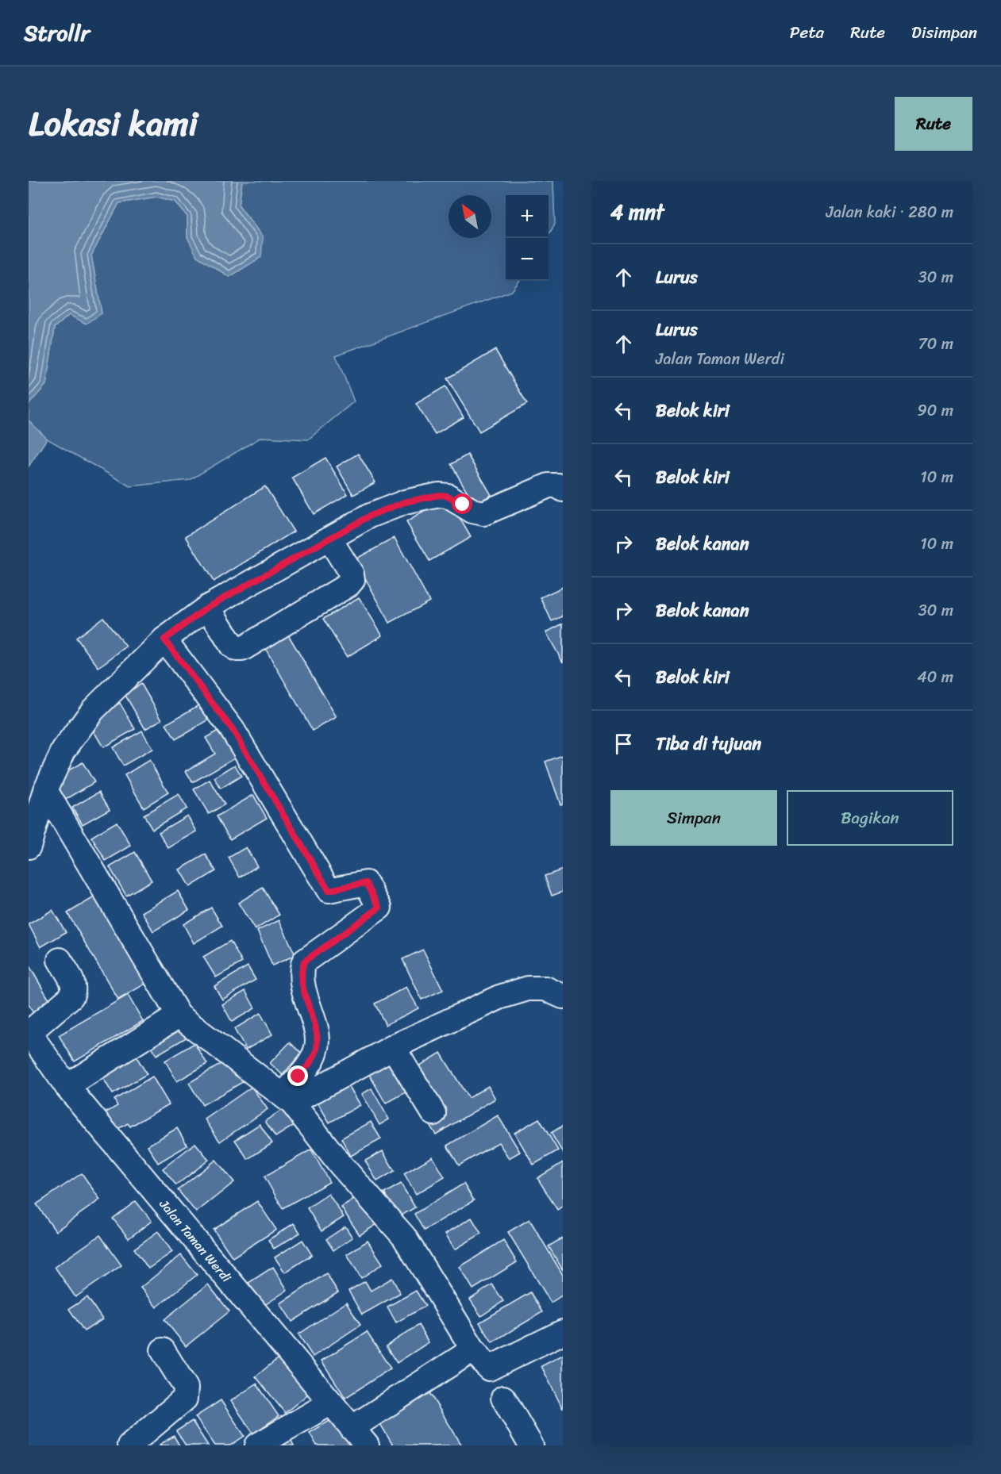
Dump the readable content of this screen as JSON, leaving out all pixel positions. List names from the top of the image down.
{
  "streets": {
    "street": ["Jalan Taman Werdi"]
  },
  "north": "top left",
  "page": {
    "header": "Strollr",
    "nav": ["Peta", "Rute", "Disimpan"],
    "title": "Lokasi kami",
    "buttons": [
      "Rute",
      ["Simpan", "Bagikan"]
    ],
    "heading": ["4 mnt", "Jalan kaki · 280 m"],
    "map_buttons": ["+", "−"],
    "list": [
      ["Lurus", "30 m"],
      ["Lurus", "Jalan Taman Werdi", "70 m"],
      ["Belok kiri", "90 m"],
      ["Belok kiri", "10 m"],
      ["Belok kanan", "10 m"],
      ["Belok kanan", "30 m"],
      ["Belok kiri", "40 m"],
      "Tiba di tujuan"
    ]
  }
}
